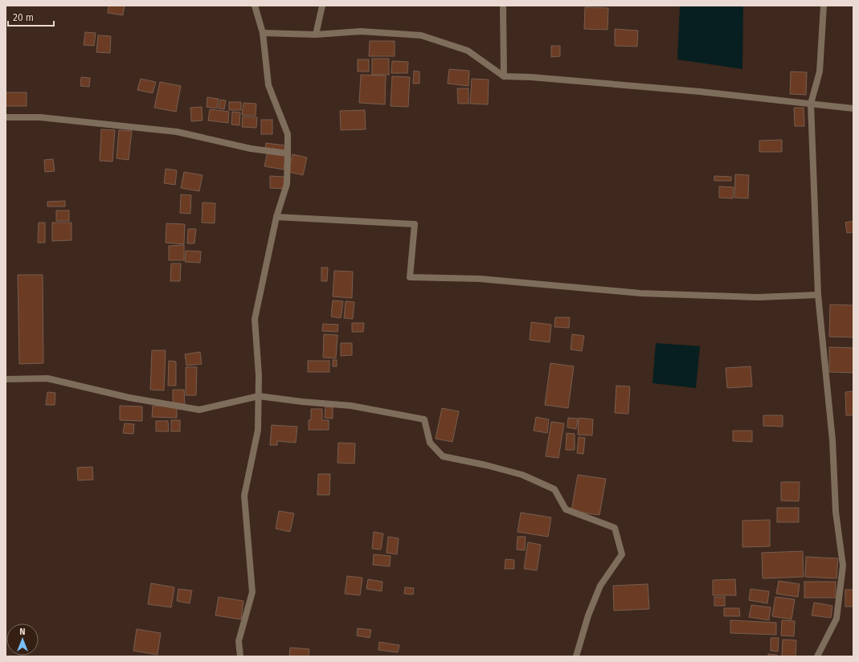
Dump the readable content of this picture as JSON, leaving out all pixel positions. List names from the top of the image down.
{
  "scale_bar": "20 m",
  "north": "top"
}
